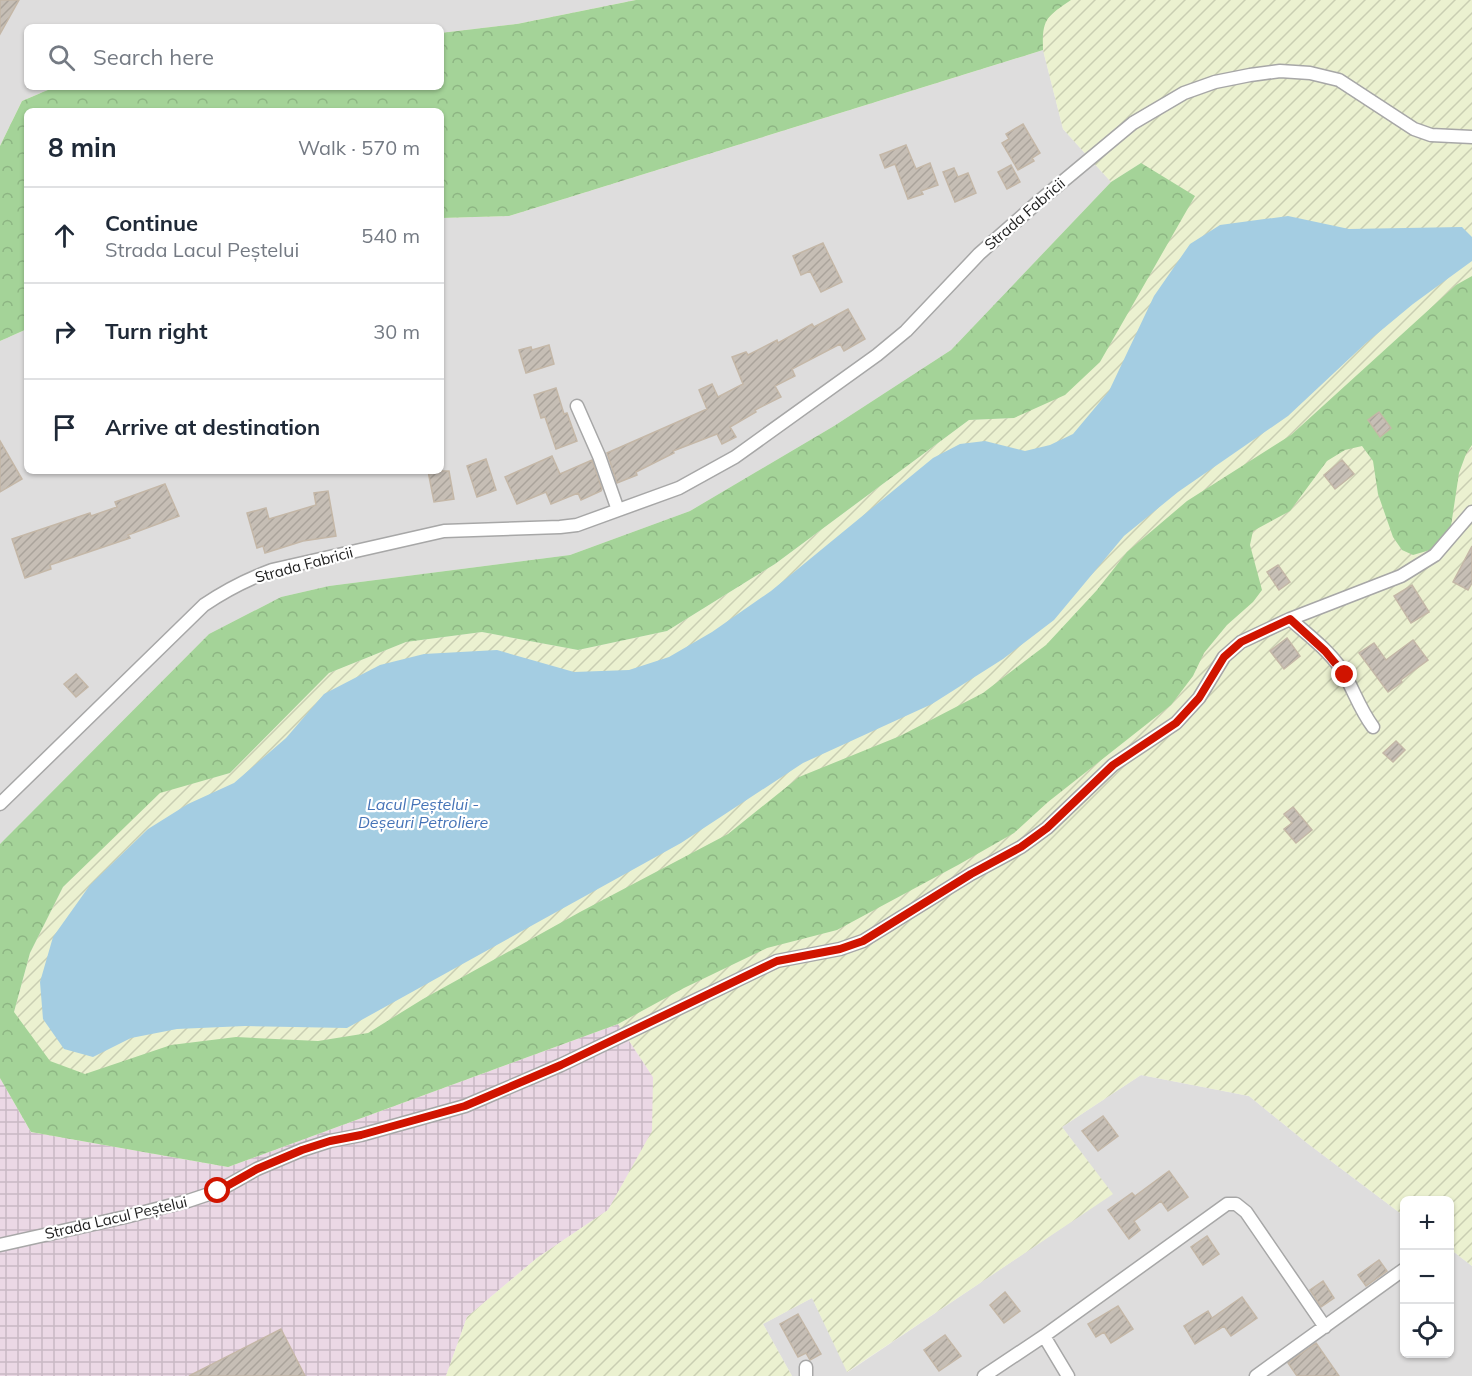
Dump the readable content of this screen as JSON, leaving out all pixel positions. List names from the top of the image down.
{
  "streets": {
    "street": ["Strada Fabricii", "Strada Lacul Peștelui"]
  },
  "water": ["Lacul Peștelui - Deșeuri Petroliere"],
  "page": {
    "search": "Search here",
    "heading": ["8 min", "Walk · 570 m"],
    "list": [
      ["Continue", "Strada Lacul Peștelui", "540 m"],
      ["Turn right", "30 m"],
      "Arrive at destination"
    ],
    "map_buttons": ["+", "−"]
  }
}
